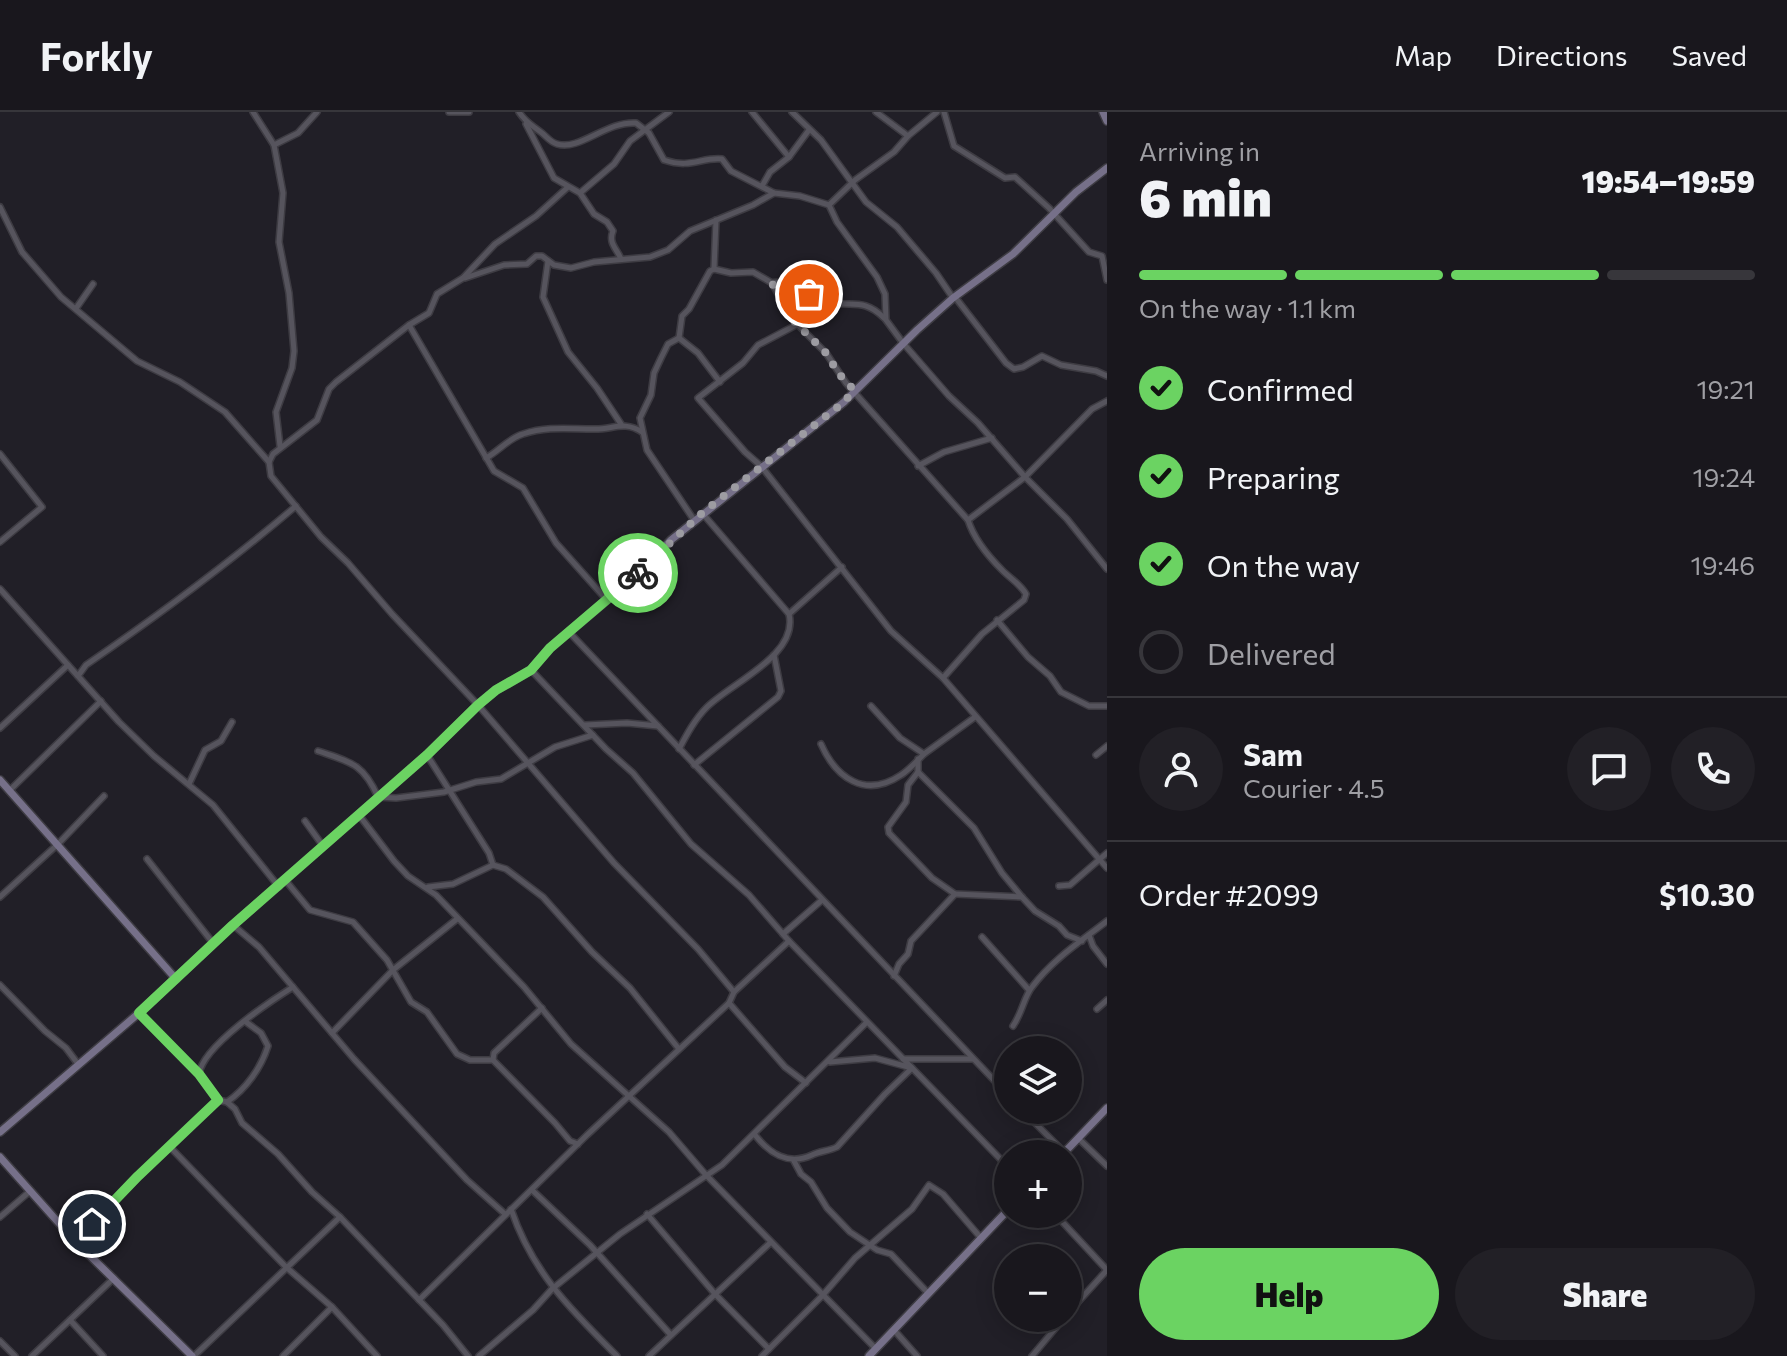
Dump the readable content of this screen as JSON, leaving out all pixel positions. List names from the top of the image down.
{
  "page": {
    "header": "Forkly",
    "nav": ["Map", "Directions", "Saved"],
    "heading": ["6 min", "Arriving in", "19:54–19:59"],
    "panel": [
      "Sam",
      "Courier · 4.5",
      "Order #2099",
      "$10.30"
    ],
    "bar": "On the way · 1.1 km",
    "list": [
      ["Confirmed", "19:21"],
      ["Preparing", "19:24"],
      ["On the way", "19:46"],
      "Delivered"
    ],
    "map_buttons": ["+", "−"],
    "buttons": ["Help", "Share"]
  }
}
